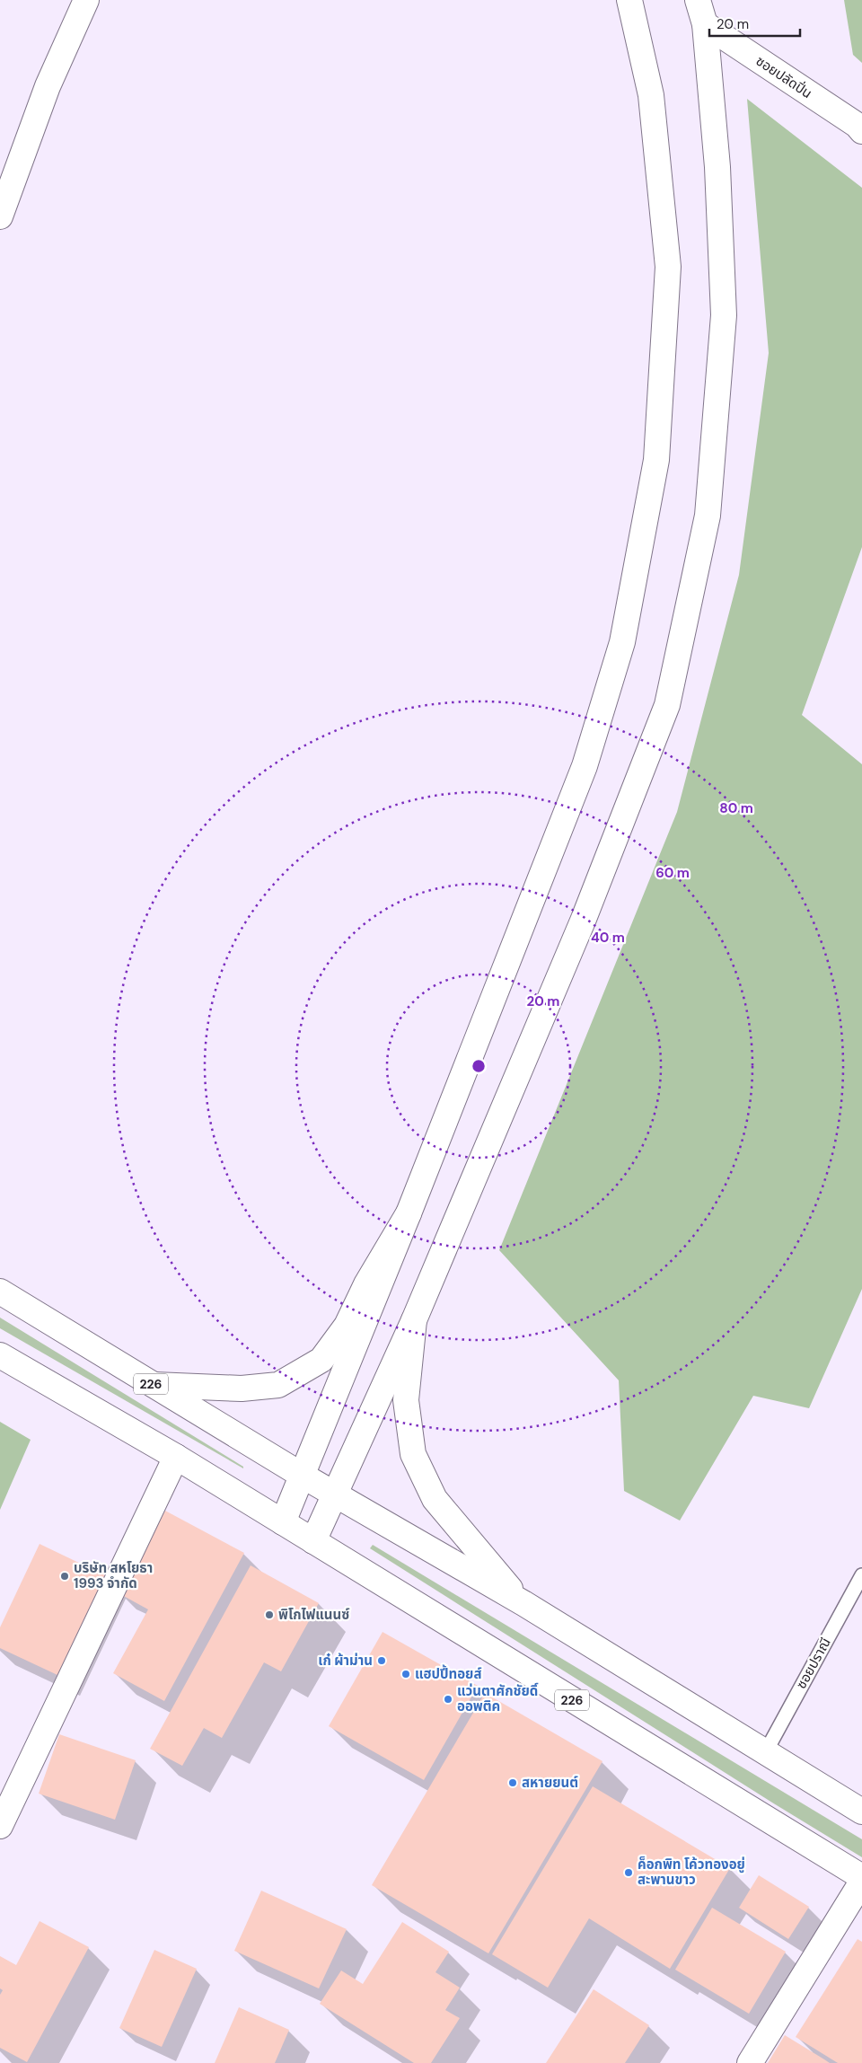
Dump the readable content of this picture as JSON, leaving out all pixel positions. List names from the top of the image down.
{
  "streets": {
    "main road": ["ซอยปลัดปิ่น", "226"],
    "lane": ["ซอยปราณี"]
  },
  "crossings": [
    ["226", "ซอยปราณี"]
  ],
  "places": [
    "บริษัท สหโยธา 1993 จำกัด",
    "พิโกไฟแนนซ์",
    "เก๋ ผ้าม่าน",
    "แฮปปี้ทอยส์",
    "แว่นตาศักชัยดิ์ ออพติค",
    "สหายยนต์",
    "ค็อกพิท โค้วทองอยู่ สะพานขาว"
  ],
  "scale_bar": "20 m",
  "rings": [
    "80 m",
    "60 m",
    "40 m",
    "20 m"
  ]
}
